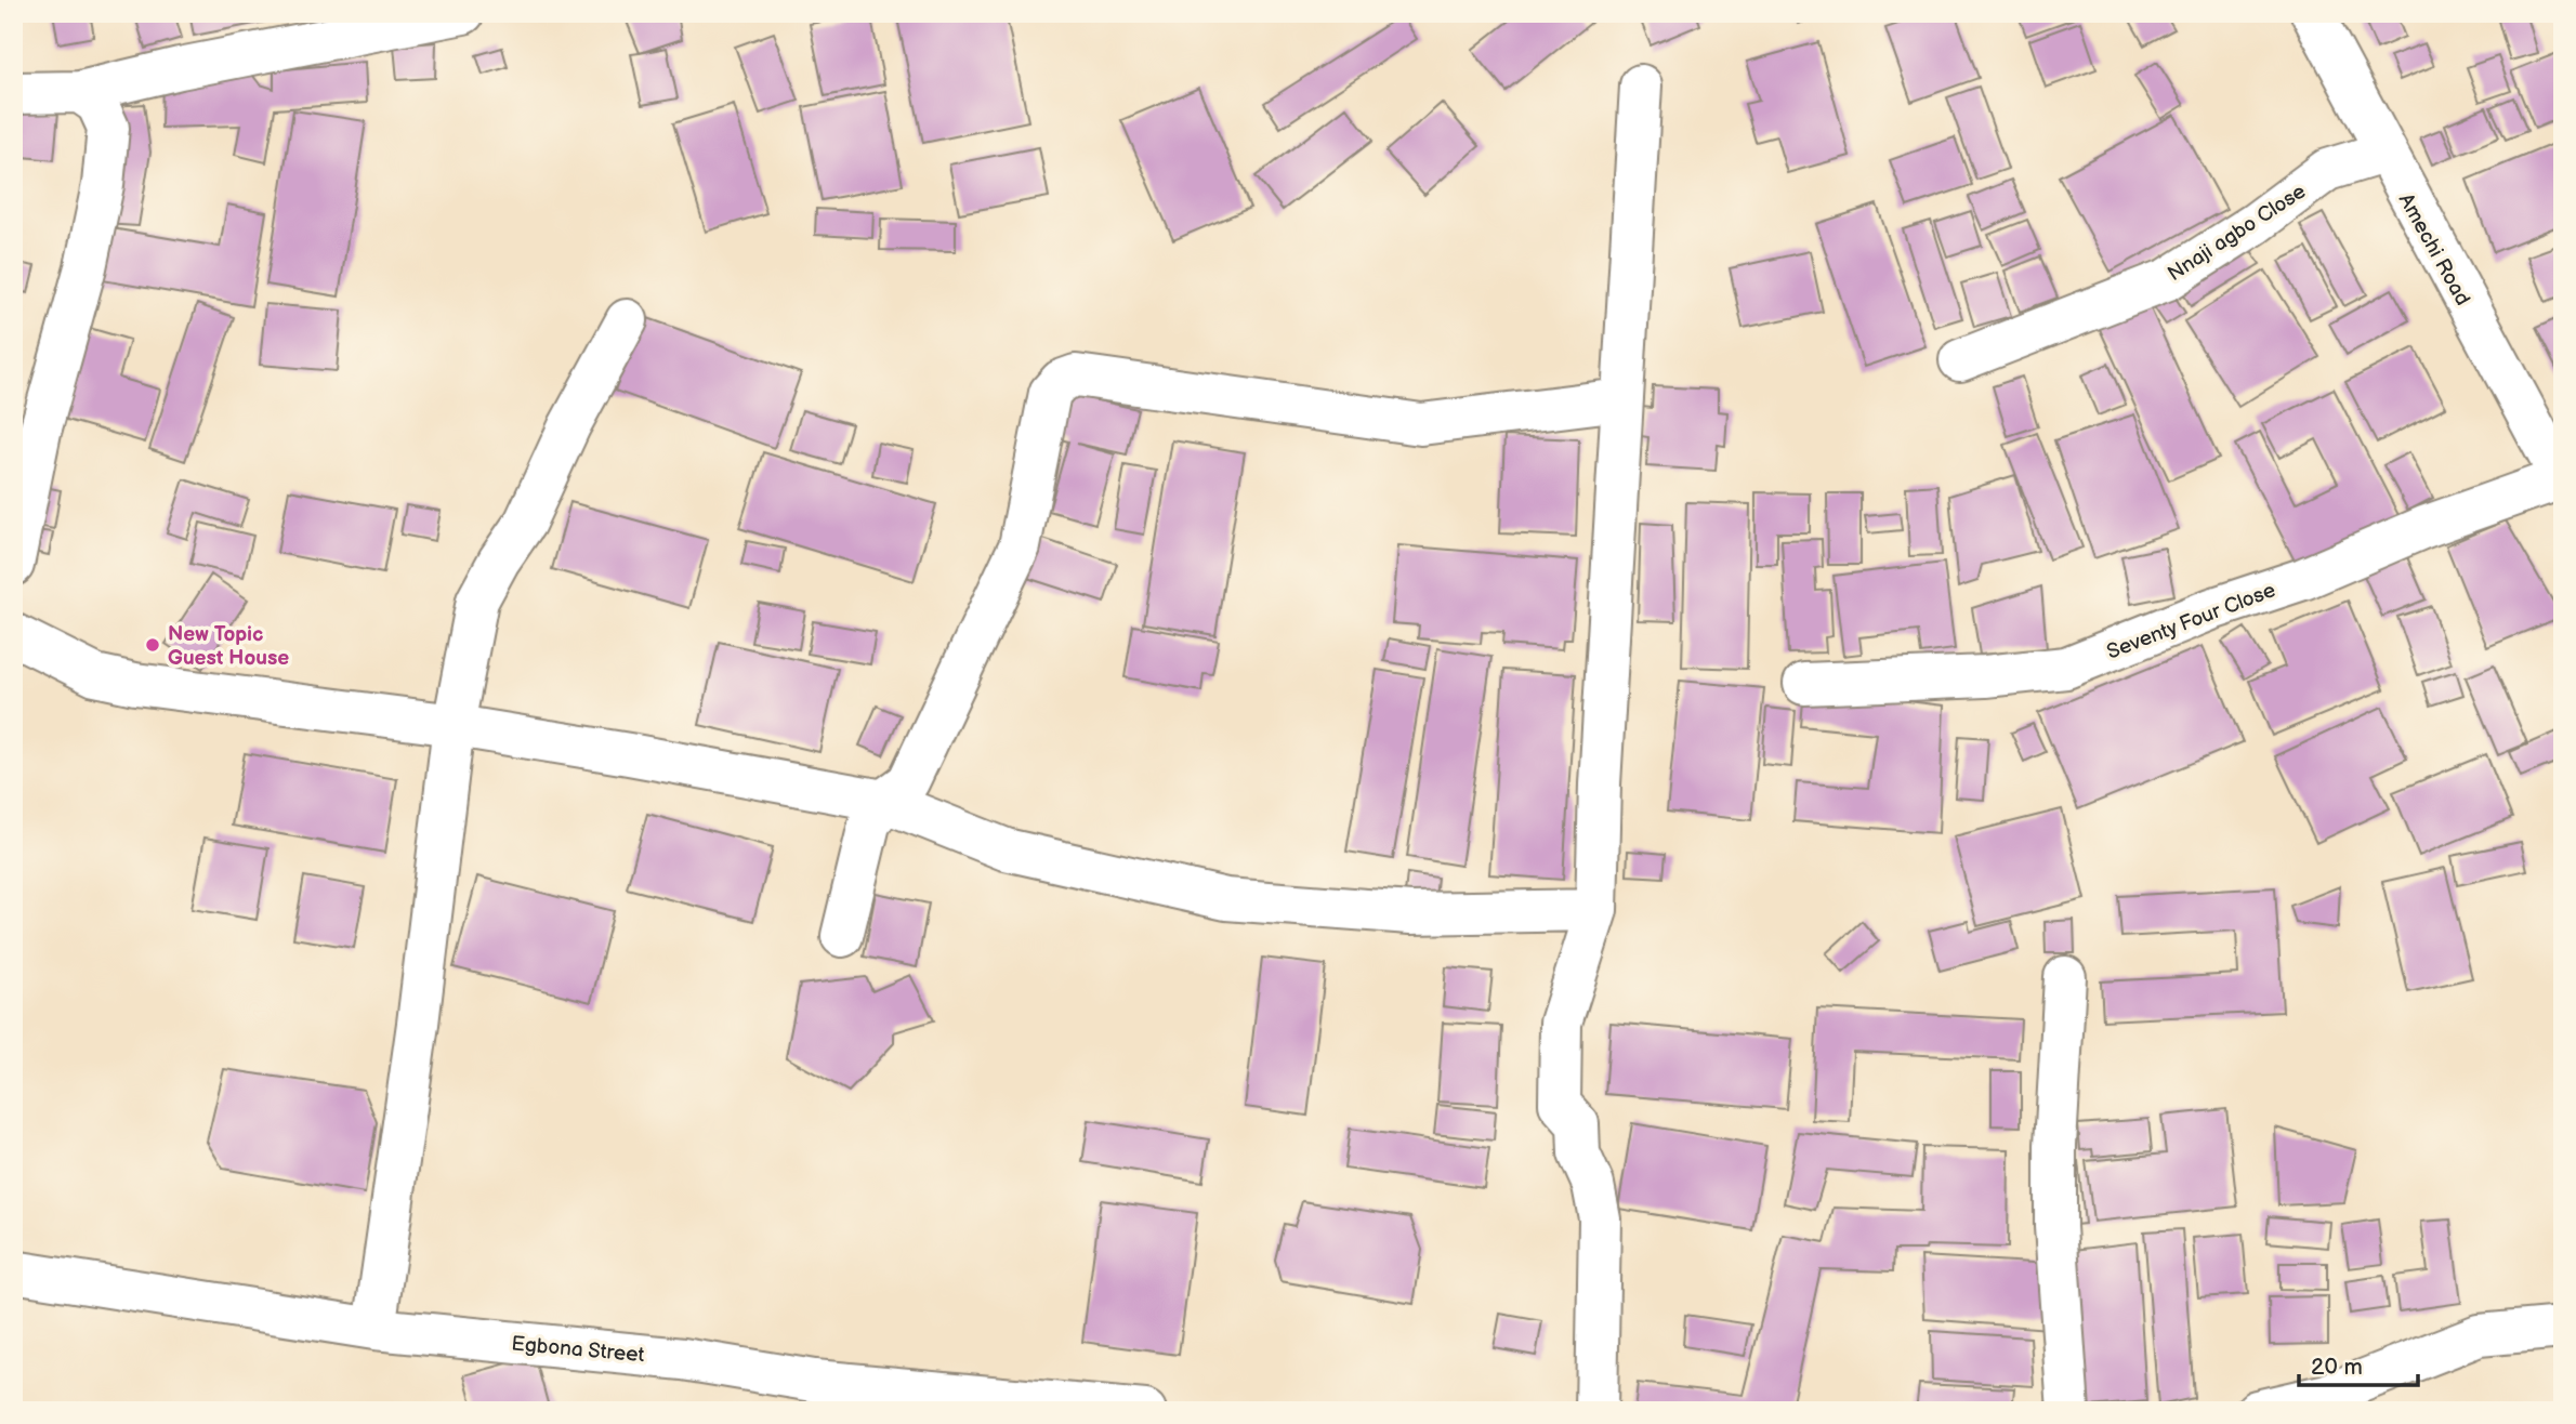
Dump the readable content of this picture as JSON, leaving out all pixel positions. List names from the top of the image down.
{
  "streets": {
    "street": [
      "Nnaji agbo Close",
      "Amechi Road",
      "Seventy Four Close",
      "Egbona Street"
    ]
  },
  "crossings": [
    ["Nnaji agbo Close", "Amechi Road"],
    ["Amechi Road", "Seventy Four Close"]
  ],
  "places": ["New Topic Guest House"],
  "scale_bar": "20 m"
}
